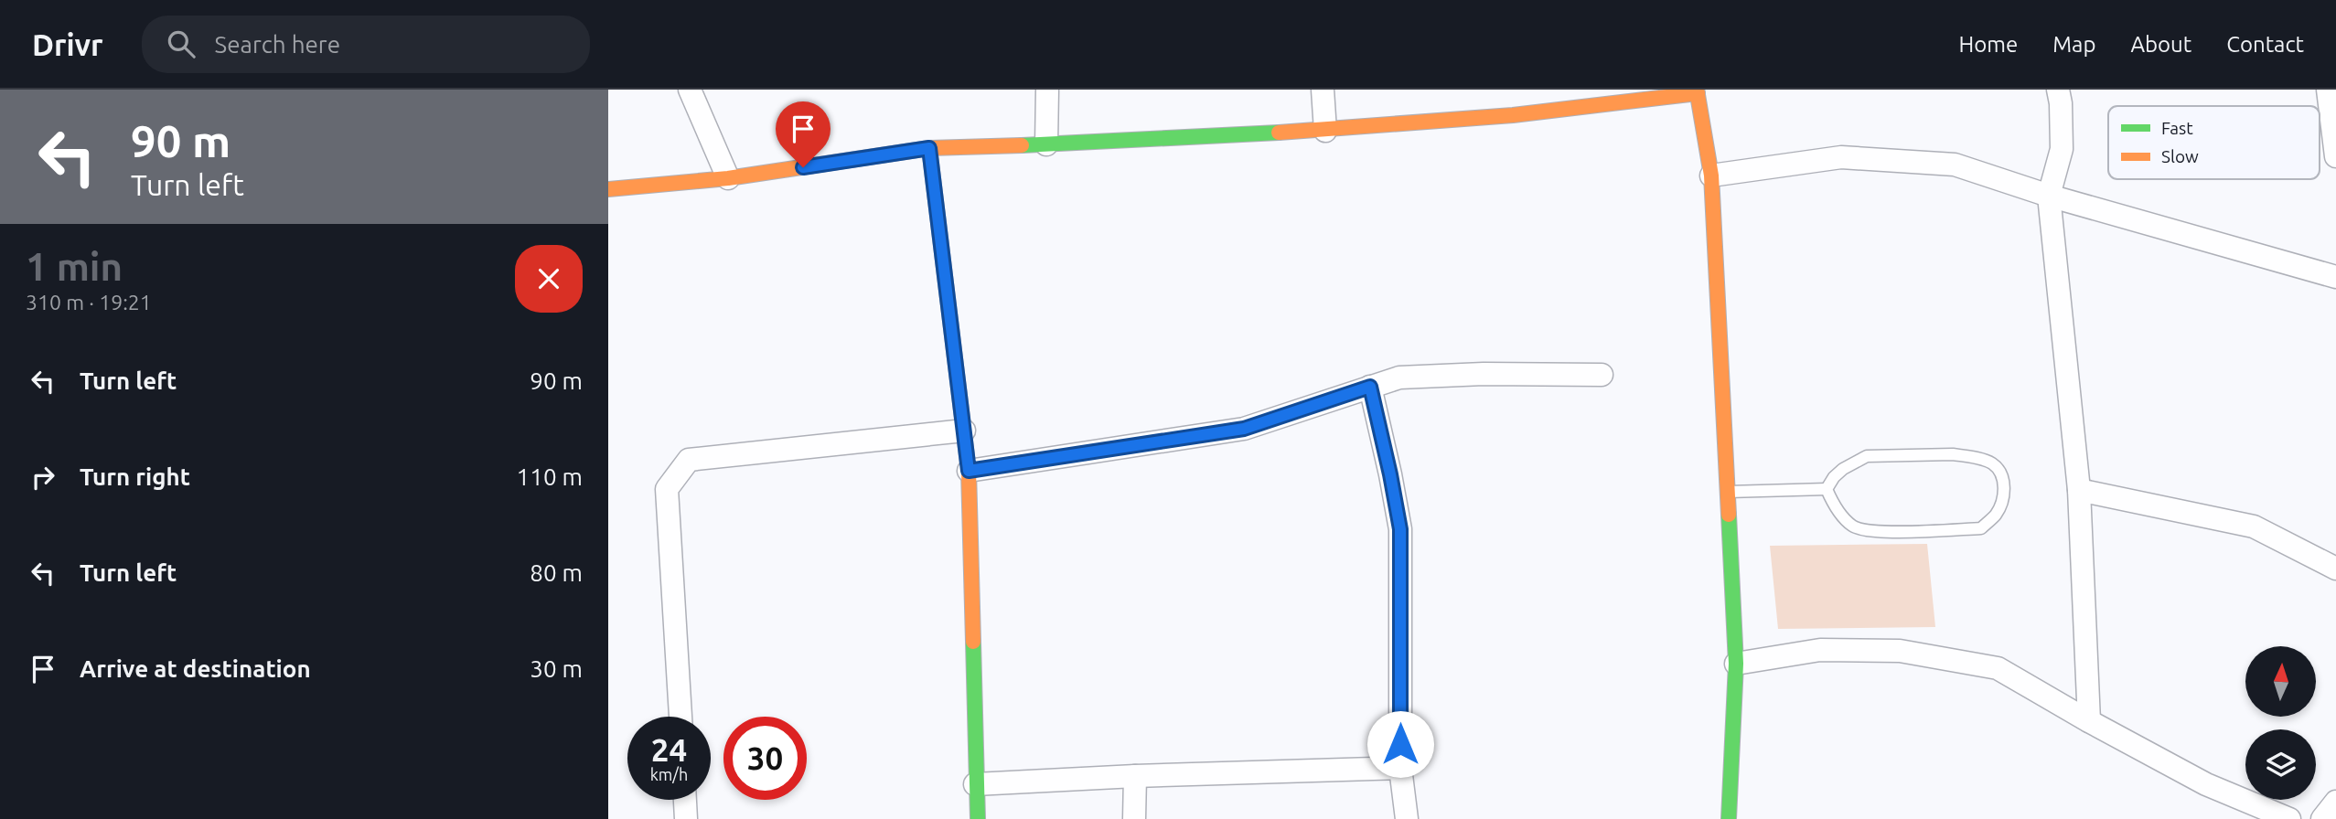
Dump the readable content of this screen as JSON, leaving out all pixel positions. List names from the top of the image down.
{
  "legend": ["Fast", "Slow"],
  "north": "top",
  "page": {
    "header": "Drivr",
    "search": "Search here",
    "nav": [
      "Home",
      "Map",
      "About",
      "Contact"
    ],
    "turn": ["90 m", "Turn left"],
    "heading": ["1 min", "310 m · 19:21"],
    "list": [
      {
        "name": "Turn left",
        "value": "90 m"
      },
      {
        "name": "Turn right",
        "value": "110 m"
      },
      {
        "name": "Turn left",
        "value": "80 m"
      },
      {
        "name": "Arrive at destination",
        "value": "30 m"
      }
    ],
    "speed": "24 km/h",
    "limit": "30"
  }
}
